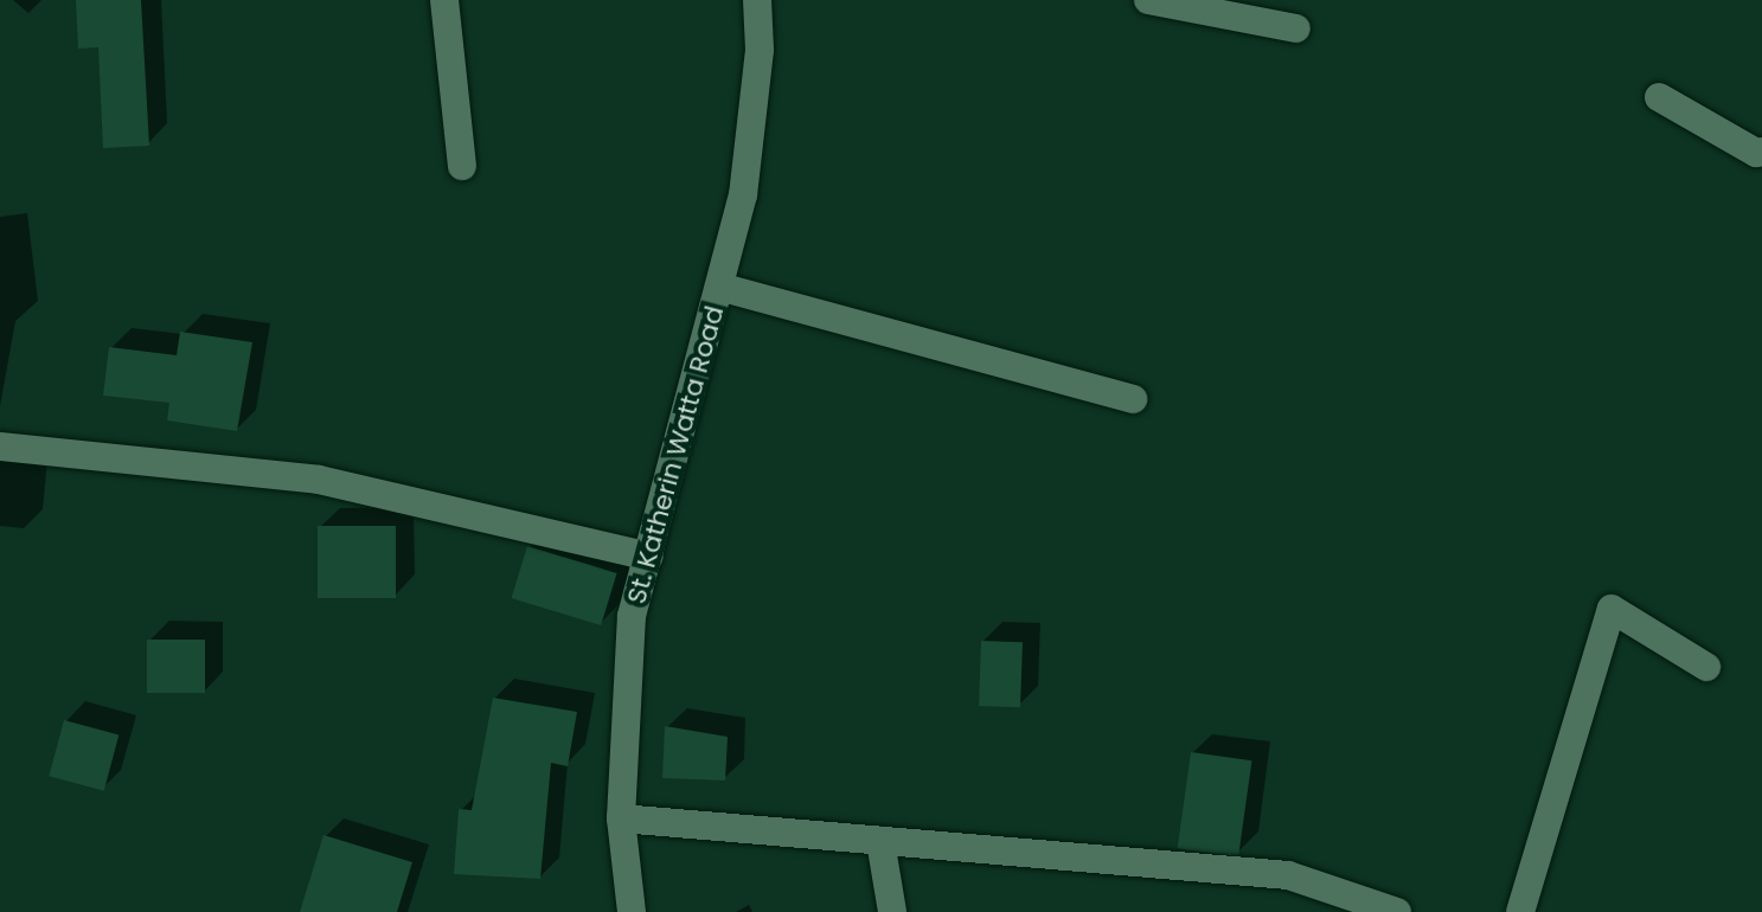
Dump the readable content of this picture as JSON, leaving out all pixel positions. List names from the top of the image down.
{
  "streets": {
    "street": ["St. Katherin Watta Road"]
  }
}
